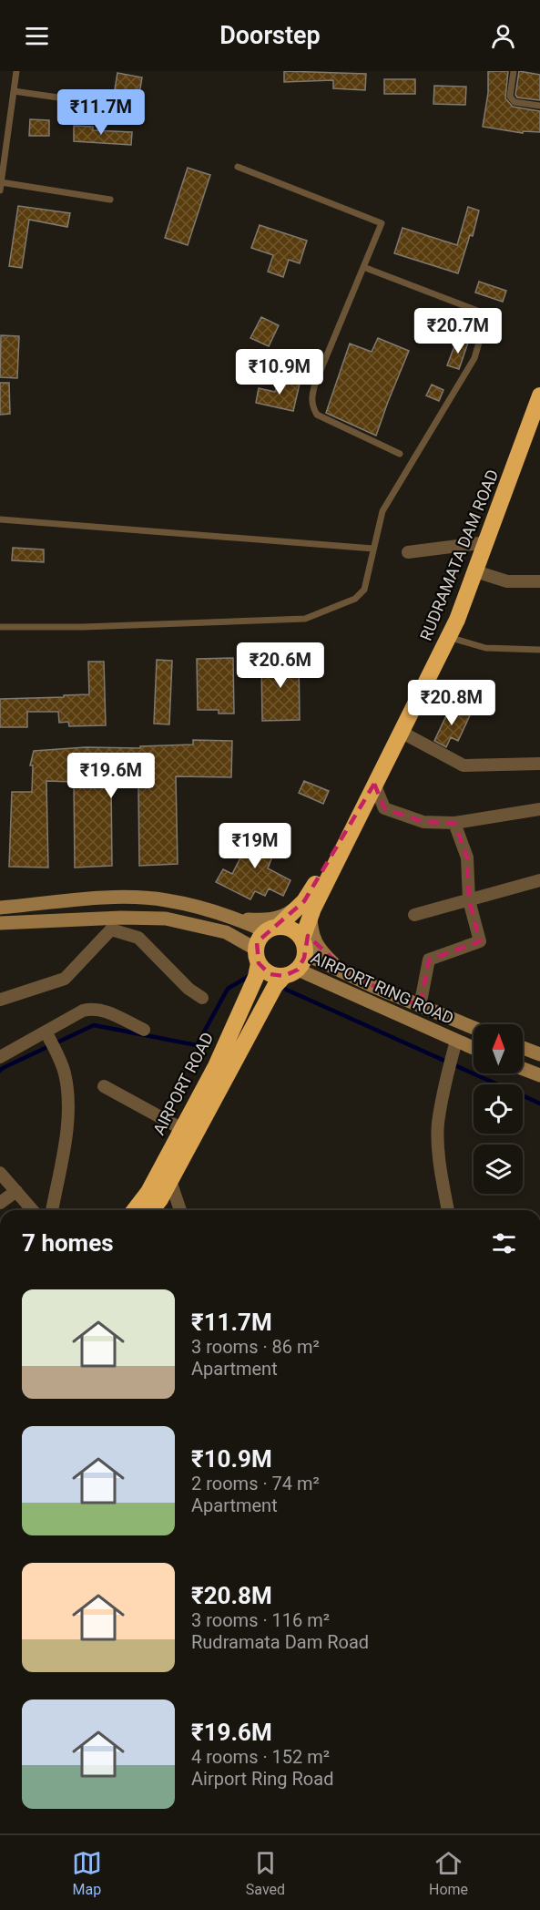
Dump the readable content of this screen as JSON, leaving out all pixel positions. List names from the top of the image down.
{
  "streets": {
    "highway": ["RUDRAMATA DAM ROAD", "AIRPORT ROAD"],
    "main road": ["AIRPORT RING ROAD"]
  },
  "crossings": [
    ["AIRPORT RING ROAD", "AIRPORT ROAD"]
  ],
  "north": "top",
  "page": {
    "header": "Doorstep",
    "price": [
      "₹11.7M",
      "₹20.7M",
      "₹10.9M",
      "₹20.6M",
      "₹20.8M",
      "₹19.6M",
      "₹19M"
    ],
    "heading": "7 homes",
    "list": [
      {
        "name": "₹11.7M",
        "note": "3 rooms · 86 m² · Apartment"
      },
      {
        "name": "₹10.9M",
        "note": "2 rooms · 74 m² · Apartment"
      },
      {
        "name": "₹20.8M",
        "note": "3 rooms · 116 m² · Rudramata Dam Road"
      },
      {
        "name": "₹19.6M",
        "note": "4 rooms · 152 m² · Airport Ring Road"
      }
    ],
    "tabs": ["Map", "Saved", "Home"]
  }
}
